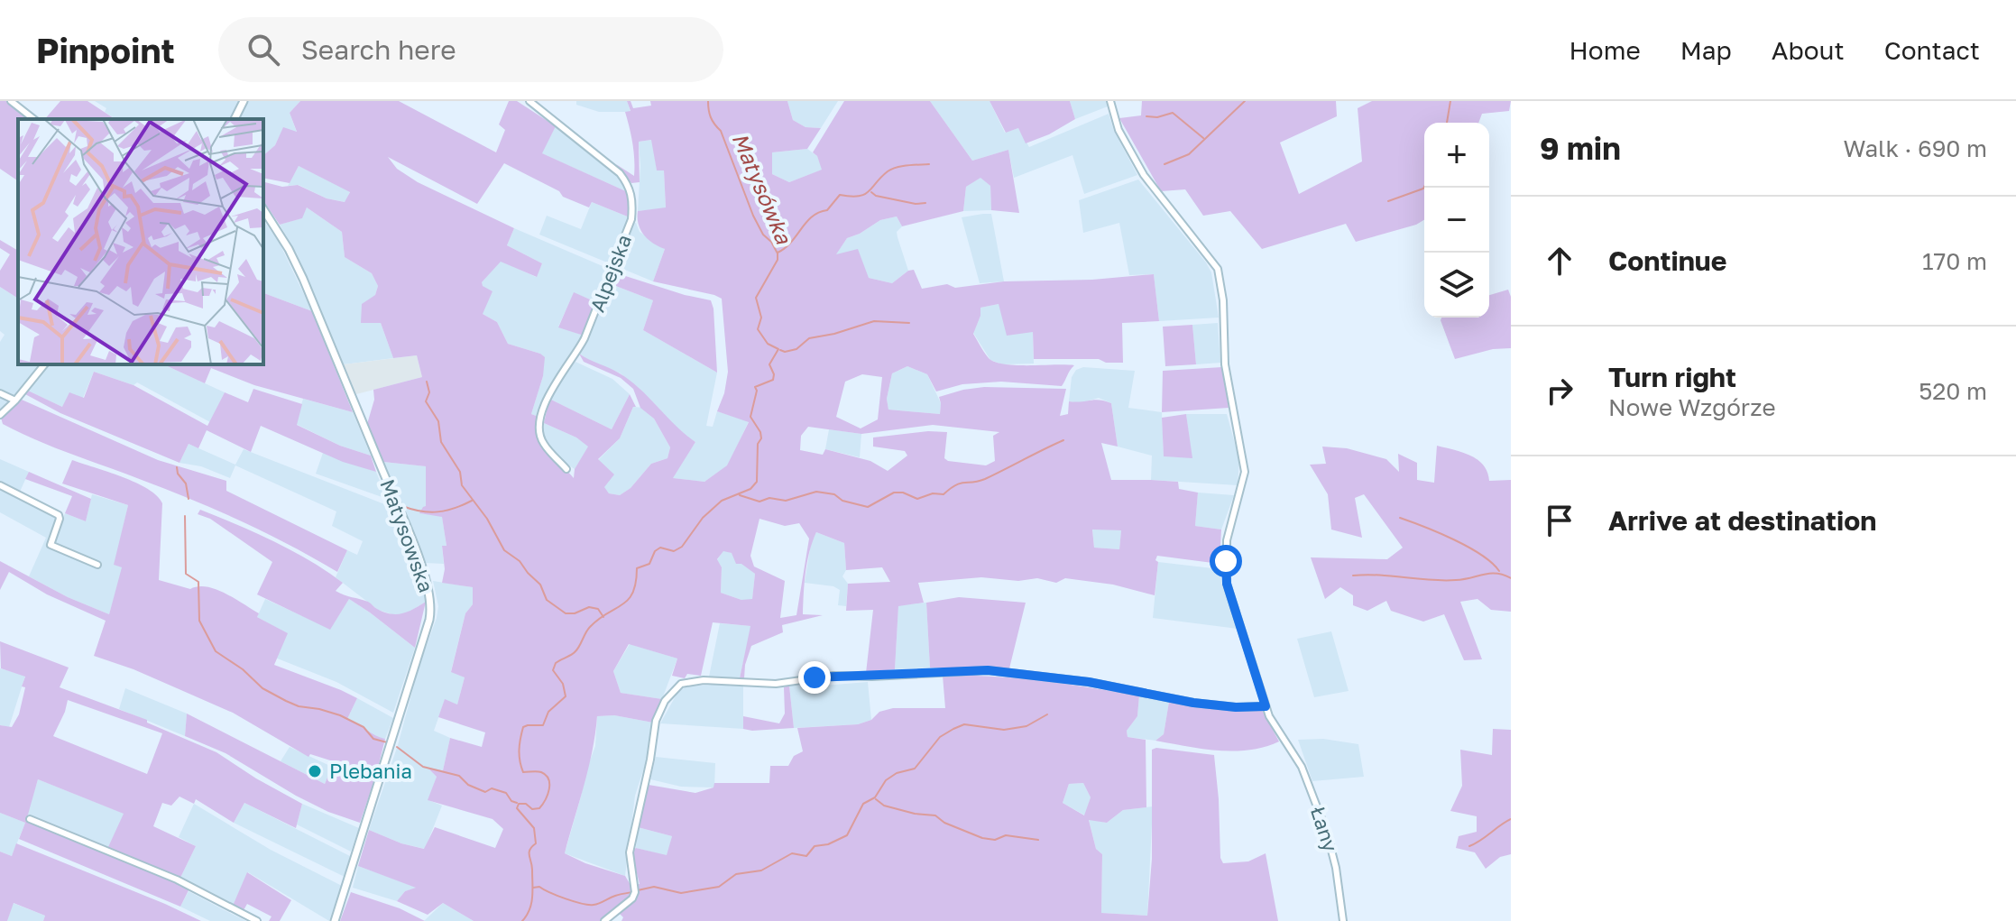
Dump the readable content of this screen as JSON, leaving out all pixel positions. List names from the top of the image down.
{
  "streets": {
    "street": ["Alpejska", "Matysowska", "Łany"]
  },
  "water": ["Matysówka"],
  "places": ["Plebania"],
  "page": {
    "header": "Pinpoint",
    "search": "Search here",
    "nav": [
      "Home",
      "Map",
      "About",
      "Contact"
    ],
    "heading": ["9 min", "Walk · 690 m"],
    "map_buttons": ["+", "−"],
    "list": [
      ["Continue", "170 m"],
      ["Turn right", "Nowe Wzgórze", "520 m"],
      "Arrive at destination"
    ]
  }
}
